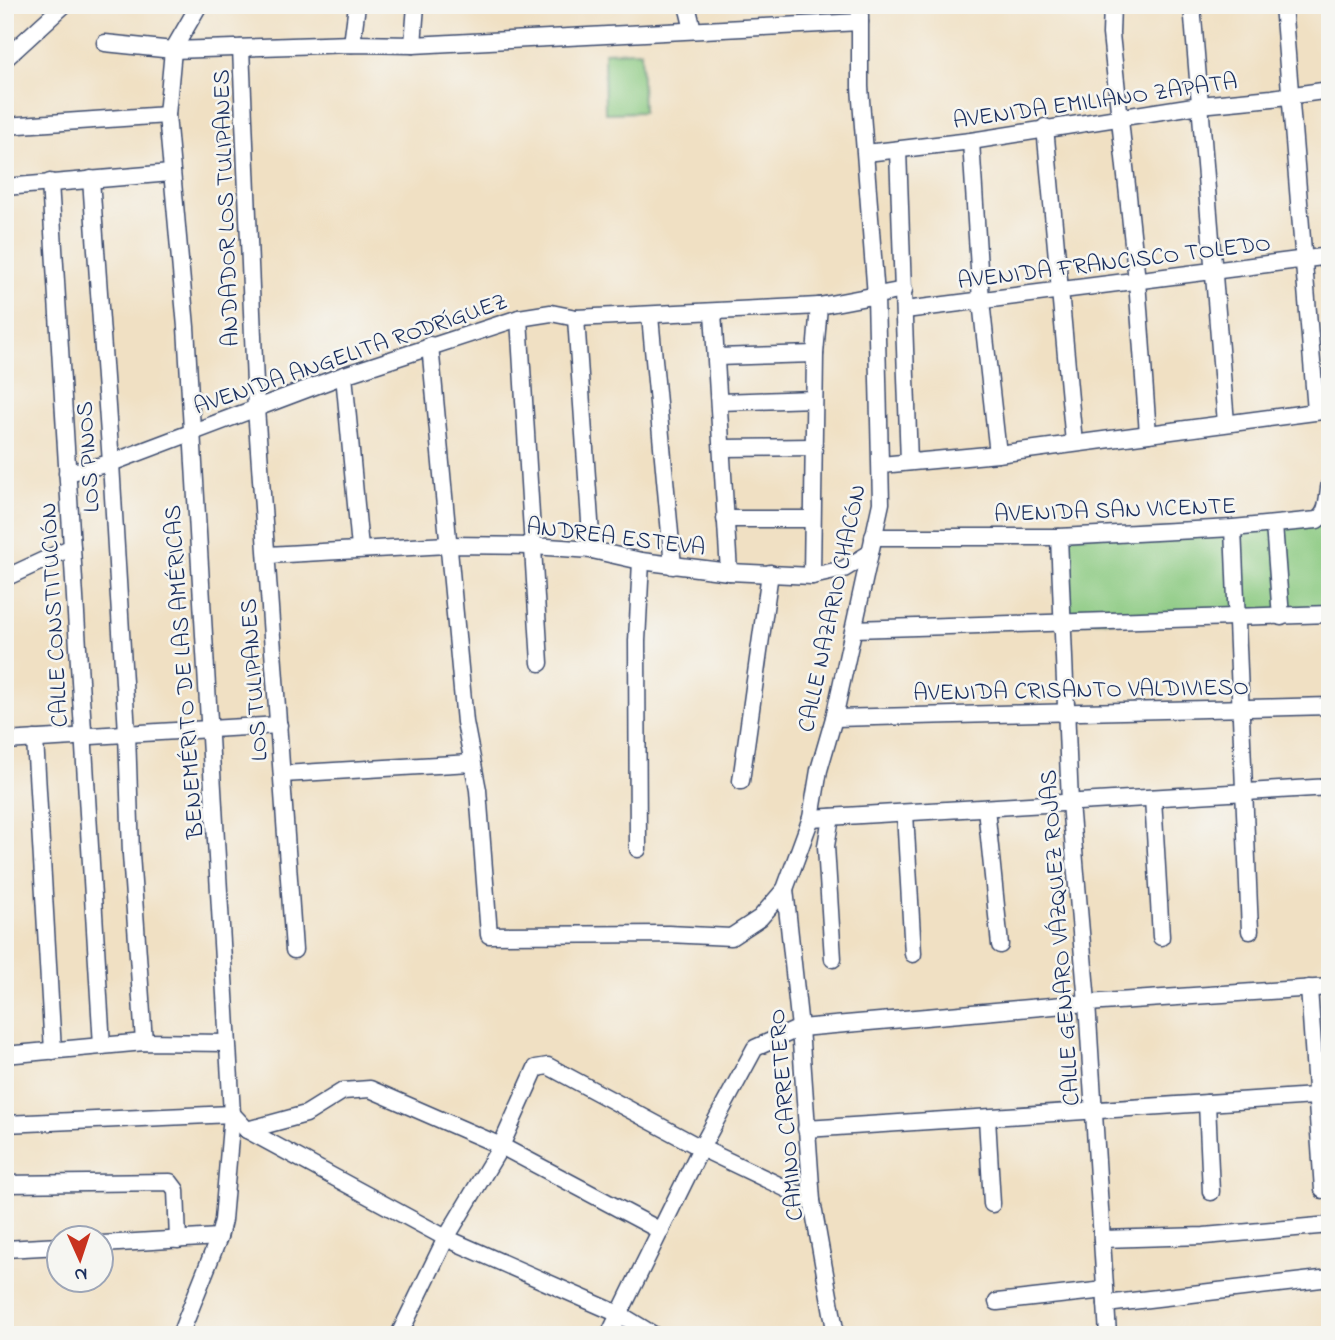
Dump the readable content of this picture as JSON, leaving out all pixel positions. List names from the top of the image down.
{
  "streets": {
    "street": [
      "AVENIDA EMILIANO ZAPATA",
      "ANDADOR LOS TULIPANES",
      "AVENIDA FRANCISCO TOLEDO",
      "AVENIDA ANGELITA RODRÍGUEZ",
      "LOS PINOS",
      "AVENIDA SAN VICENTE",
      "ANDREA ESTEVA",
      "CALLE NAZARIO CHACÓN",
      "CALLE CONSTITUCIÓN",
      "BENEMÉRITO DE LAS AMÉRICAS",
      "LOS TULIPANES",
      "AVENIDA CRISANTO VALDIVIESO",
      "CALLE GENARO VÁZQUEZ ROJAS",
      "CAMINO CARRETERO"
    ]
  },
  "crossings": [
    ["AVENIDA EMILIANO ZAPATA", "CALLE NAZARIO CHACÓN"],
    ["ANDADOR LOS TULIPANES", "AVENIDA ANGELITA RODRÍGUEZ"],
    ["ANDADOR LOS TULIPANES", "LOS TULIPANES"],
    ["AVENIDA ANGELITA RODRÍGUEZ", "LOS PINOS"],
    ["AVENIDA ANGELITA RODRÍGUEZ", "CALLE NAZARIO CHACÓN"],
    ["AVENIDA ANGELITA RODRÍGUEZ", "CALLE CONSTITUCIÓN"],
    ["AVENIDA ANGELITA RODRÍGUEZ", "BENEMÉRITO DE LAS AMÉRICAS"],
    ["AVENIDA ANGELITA RODRÍGUEZ", "LOS TULIPANES"],
    ["AVENIDA SAN VICENTE", "ANDREA ESTEVA"],
    ["AVENIDA SAN VICENTE", "CALLE NAZARIO CHACÓN"],
    ["AVENIDA SAN VICENTE", "CALLE GENARO VÁZQUEZ ROJAS"],
    ["ANDREA ESTEVA", "CALLE NAZARIO CHACÓN"],
    ["ANDREA ESTEVA", "LOS TULIPANES"],
    ["CALLE NAZARIO CHACÓN", "AVENIDA CRISANTO VALDIVIESO"],
    ["CALLE NAZARIO CHACÓN", "CAMINO CARRETERO"],
    ["AVENIDA CRISANTO VALDIVIESO", "CALLE GENARO VÁZQUEZ ROJAS"]
  ],
  "north": "bottom"
}
